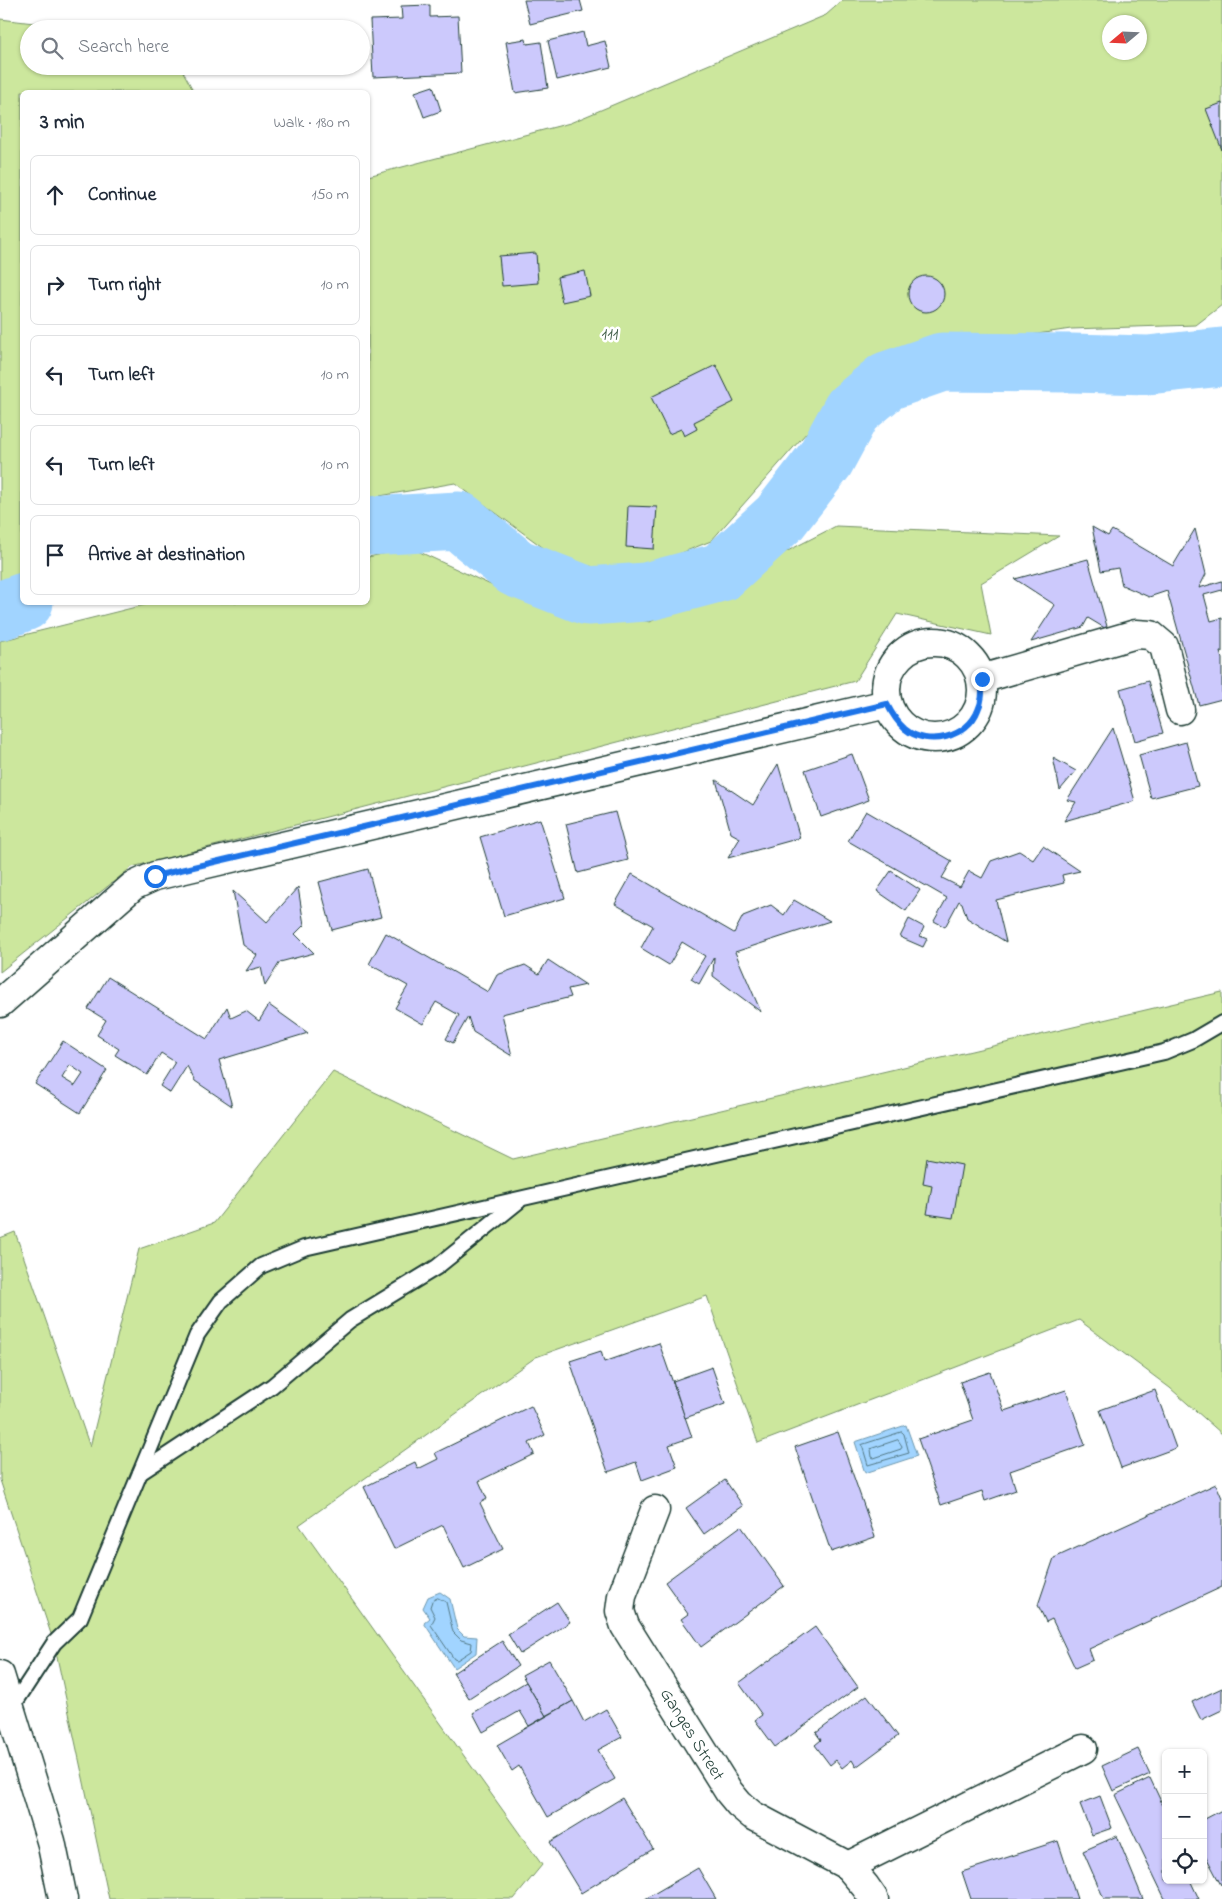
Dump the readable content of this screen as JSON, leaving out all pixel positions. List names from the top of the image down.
{
  "streets": {
    "street": ["Ganges Street"]
  },
  "parks": ["111"],
  "north": "left",
  "page": {
    "search": "Search here",
    "heading": ["3 min", "Walk · 180 m"],
    "list": [
      ["Continue", "150 m"],
      ["Turn right", "10 m"],
      ["Turn left", "10 m"],
      ["Turn left", "10 m"],
      "Arrive at destination"
    ],
    "map_buttons": ["+", "−"]
  }
}
